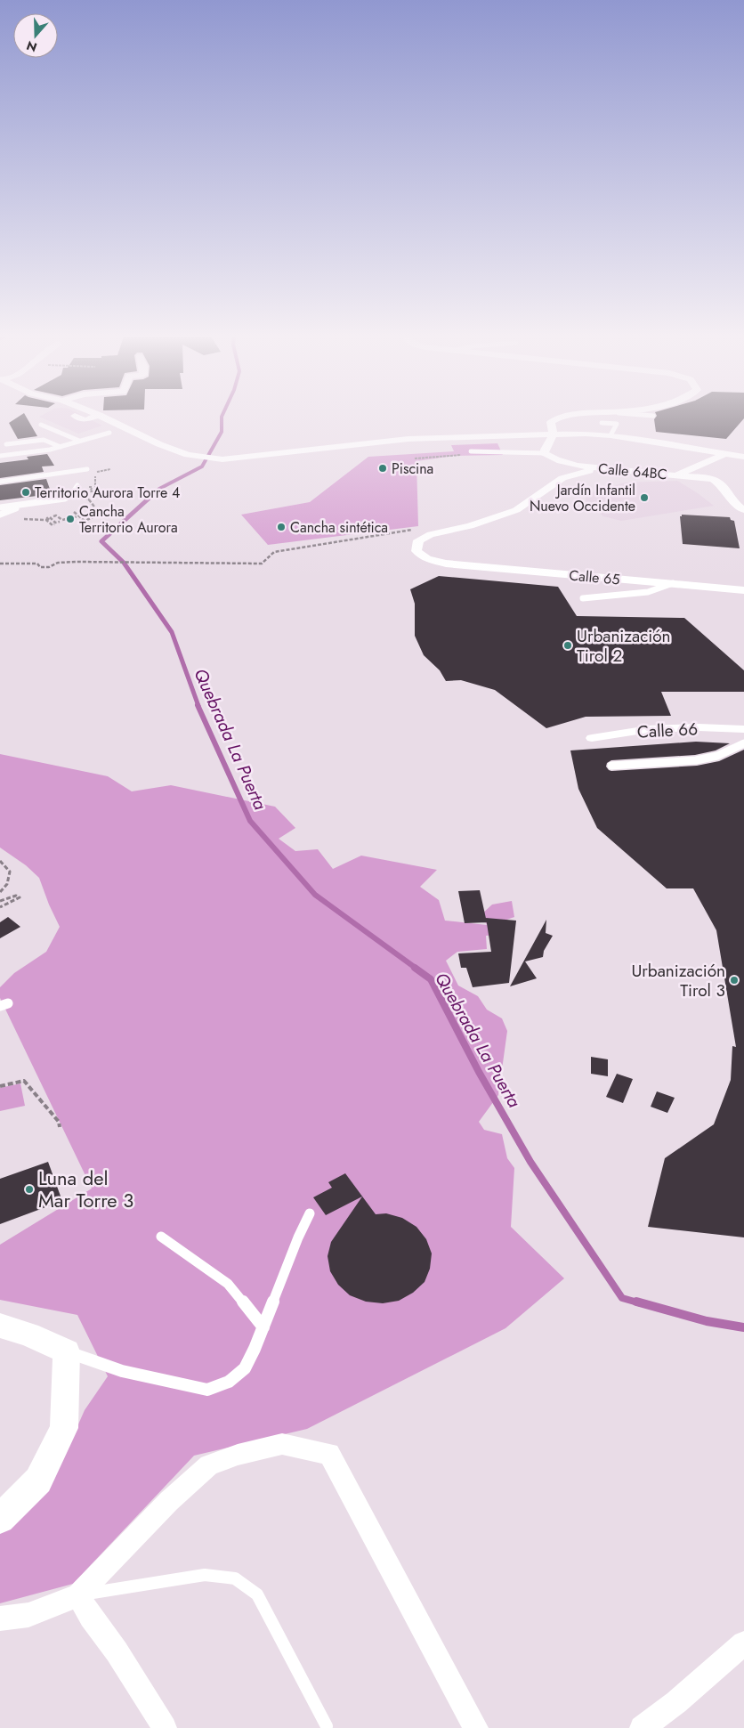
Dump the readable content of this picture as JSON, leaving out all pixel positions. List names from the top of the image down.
{
  "streets": {
    "street": ["Calle 64BC", "Calle 65", "Calle 66"]
  },
  "water": ["Quebrada La Puerta"],
  "places": [
    "Piscina",
    "Territorio Aurora Torre 4",
    "Jardín Infantil Nuevo Occidente",
    "Cancha Territorio Aurora",
    "Cancha sintética",
    "Urbanización Tirol 2",
    "Urbanización Tirol 3",
    "Luna del Mar Torre 3"
  ],
  "north": "bottom"
}
